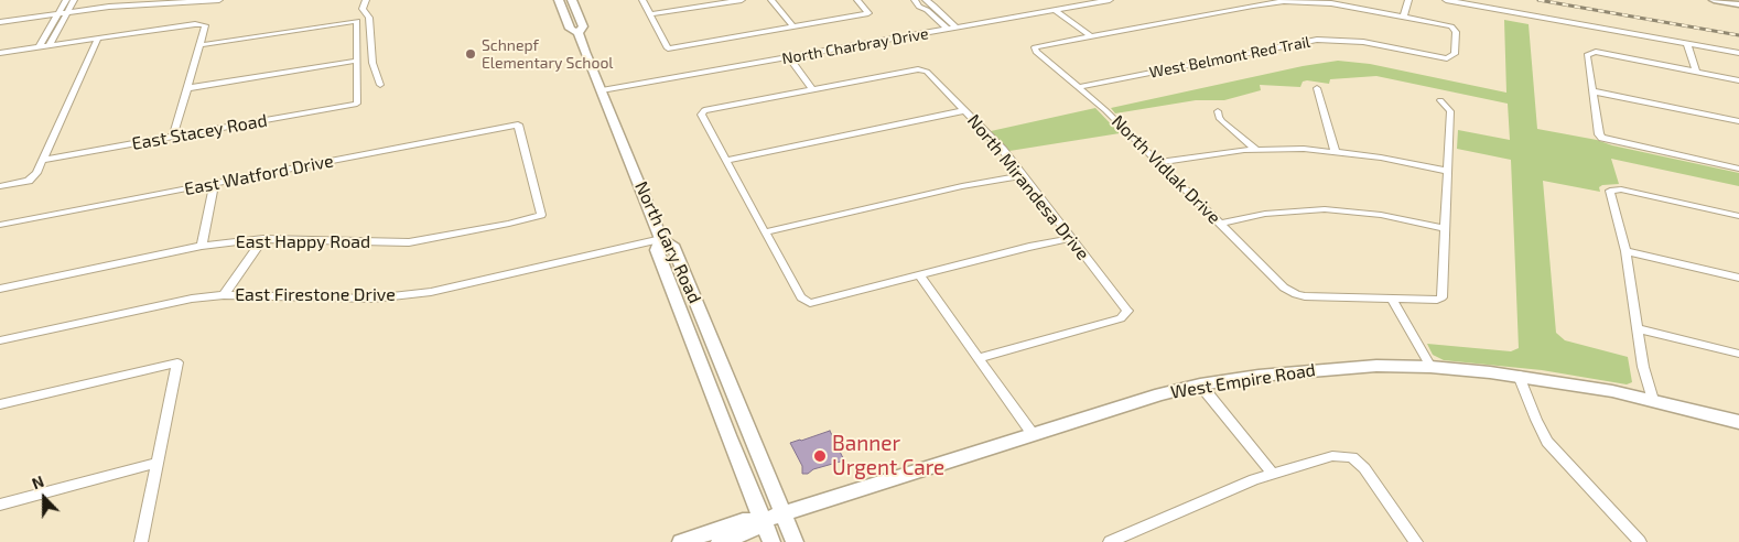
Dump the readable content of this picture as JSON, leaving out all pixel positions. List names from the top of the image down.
{
  "streets": {
    "main road": ["North Gary Road", "West Empire Road"],
    "street": [
      "North Charbray Drive",
      "West Belmont Red Trail",
      "East Stacey Road",
      "North Vidlak Drive",
      "East Watford Drive",
      "North Mirandesa Drive",
      "East Happy Road",
      "East Firestone Drive"
    ]
  },
  "crossings": [
    ["North Charbray Drive", "North Gary Road"],
    ["West Belmont Red Trail", "North Vidlak Drive"],
    ["East Watford Drive", "East Happy Road"],
    ["North Gary Road", "East Firestone Drive"],
    ["North Gary Road", "West Empire Road"]
  ],
  "places": ["Schnepf Elementary School", "Banner Urgent Care"],
  "north": "top"
}
